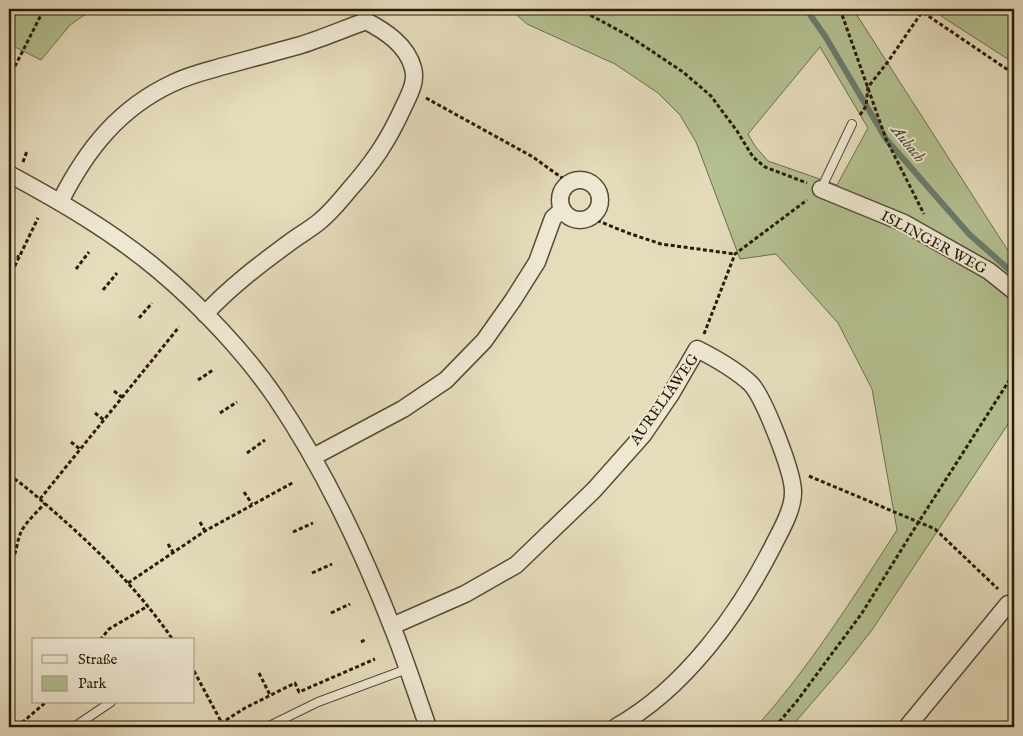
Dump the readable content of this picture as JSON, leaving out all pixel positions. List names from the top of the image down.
{
  "streets": {
    "street": ["ISLINGER WEG", "AURELIAWEG"]
  },
  "water": ["Aubach"],
  "legend": ["Straße", "Park"]
}
